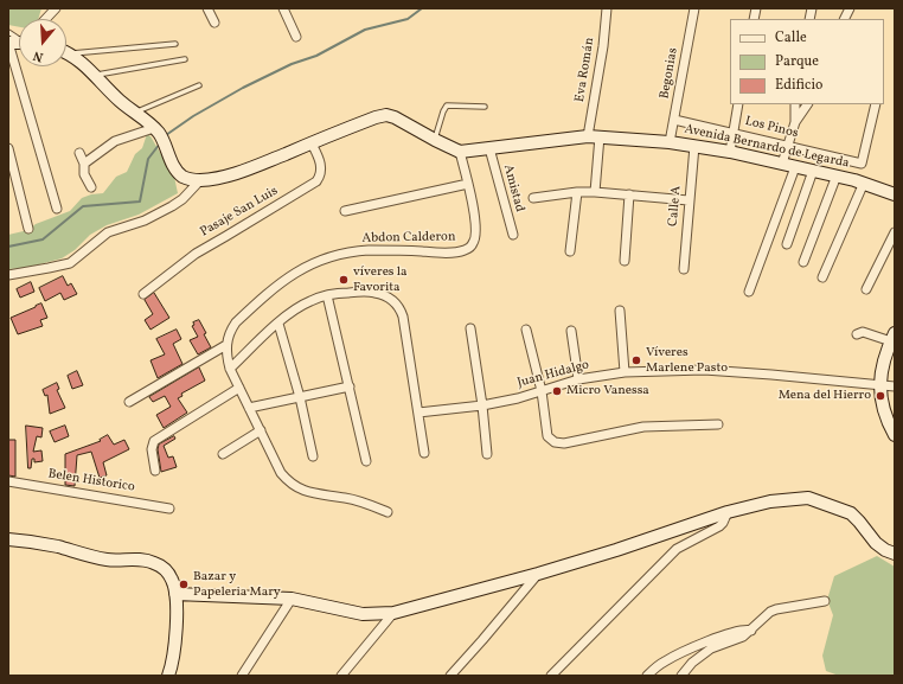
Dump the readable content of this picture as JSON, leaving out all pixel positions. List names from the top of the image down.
{
  "streets": {
    "street": [
      "Eva Román",
      "Begonias",
      "Los Pinos",
      "Avenida Bernardo de Legarda",
      "Amistad",
      "Calle A",
      "Pasaje San Luis",
      "Abdon Calderon",
      "Juan Hidalgo",
      "Belen Historico"
    ]
  },
  "crossings": [
    ["Eva Román", "Avenida Bernardo de Legarda"],
    ["Begonias", "Los Pinos"],
    ["Begonias", "Avenida Bernardo de Legarda"],
    ["Avenida Bernardo de Legarda", "Amistad"],
    ["Avenida Bernardo de Legarda", "Calle A"],
    ["Avenida Bernardo de Legarda", "Abdon Calderon"]
  ],
  "places": [
    "víveres la Favorita",
    "Víveres Marlene Pasto",
    "Micro Vanessa",
    "Mena del Hierro",
    "Bazar y Papeleria Mary"
  ],
  "legend": ["Calle", "Parque", "Edificio"],
  "north": "bottom"
}
